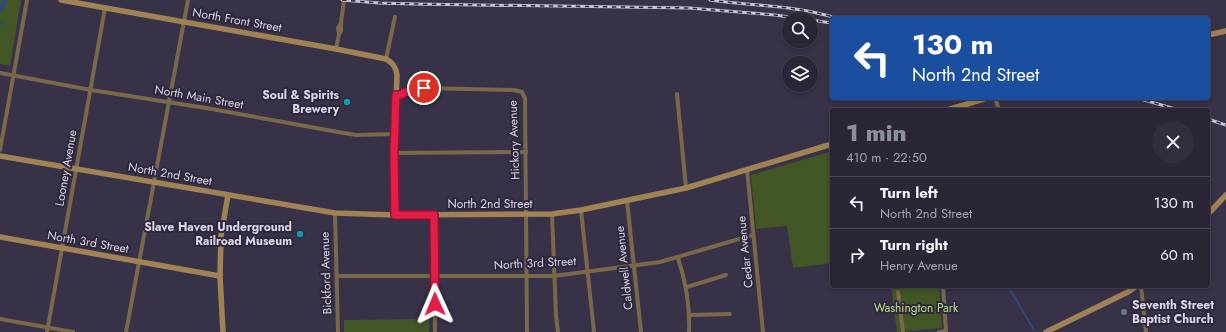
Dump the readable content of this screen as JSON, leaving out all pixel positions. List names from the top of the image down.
{
  "streets": {
    "main road": ["North Front Street", "North 2nd Street", "North 3rd Street"],
    "street": [
      "North Main Street",
      "Hickory Avenue",
      "Looney Avenue",
      "Cedar Avenue",
      "Caldwell Avenue",
      "Bickford Avenue"
    ]
  },
  "crossings": [
    ["North Front Street", "Looney Avenue"],
    ["North Main Street", "Looney Avenue"],
    ["Hickory Avenue", "North 2nd Street"],
    ["Hickory Avenue", "North 3rd Street"],
    ["Looney Avenue", "North 2nd Street"],
    ["Looney Avenue", "North 3rd Street"],
    ["North 2nd Street", "Cedar Avenue"],
    ["North 2nd Street", "Caldwell Avenue"],
    ["North 2nd Street", "Bickford Avenue"],
    ["North 3rd Street", "Cedar Avenue"],
    ["North 3rd Street", "Caldwell Avenue"],
    ["North 3rd Street", "Bickford Avenue"]
  ],
  "parks": ["Washington Park"],
  "places": ["Soul & Spirits Brewery", "Slave Haven Underground Railroad Museum", "Seventh Street Baptist Church"],
  "page": {
    "turn": ["130 m", "North 2nd Street"],
    "heading": ["1 min", "410 m · 22:50"],
    "list": [
      {
        "name": "Turn left",
        "note": "North 2nd Street",
        "value": "130 m"
      },
      {
        "name": "Turn right",
        "note": "Henry Avenue",
        "value": "60 m"
      }
    ]
  }
}
